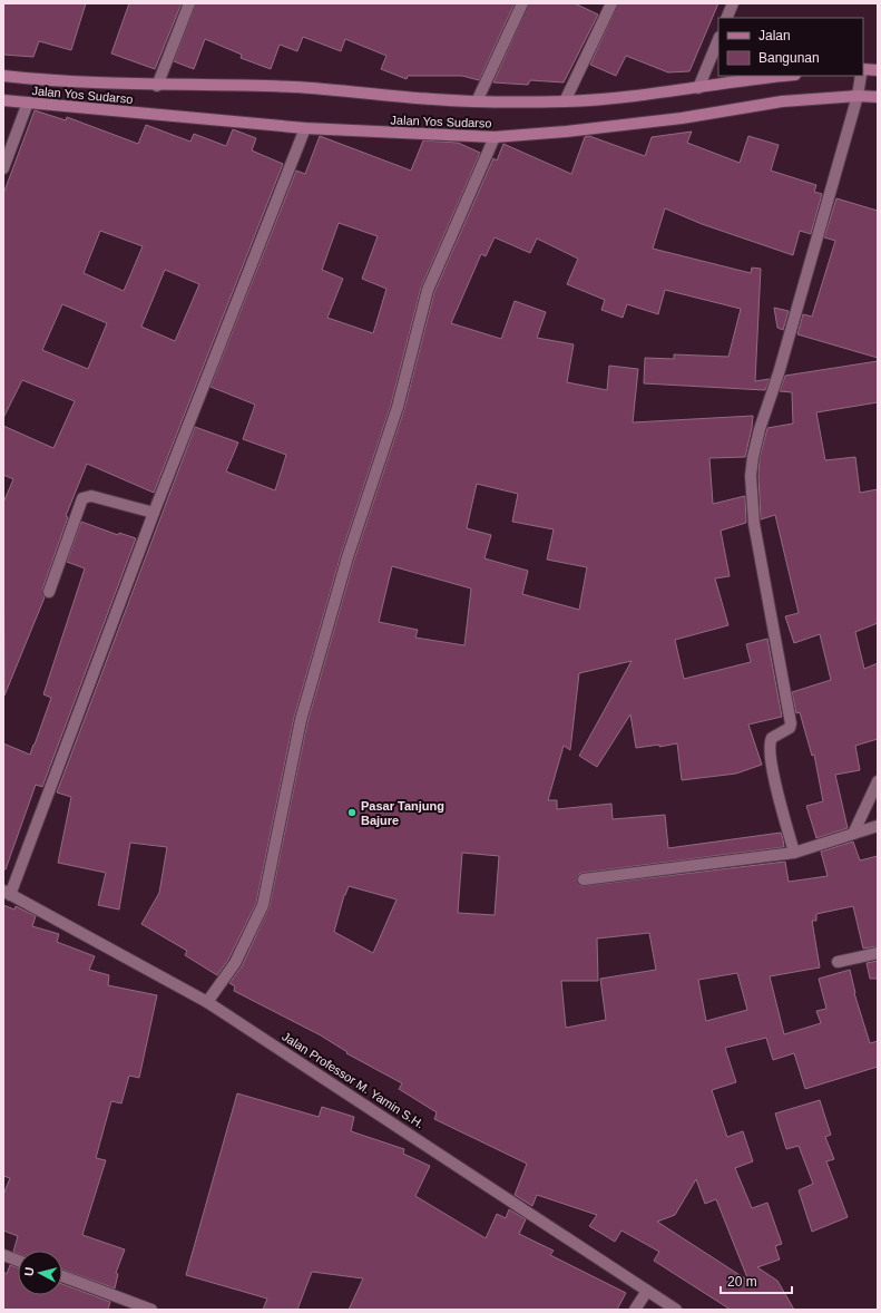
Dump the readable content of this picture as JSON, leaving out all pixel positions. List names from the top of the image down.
{
  "streets": {
    "main road": ["Jalan Yos Sudarso"],
    "street": ["Jalan Professor M. Yamin S.H."]
  },
  "places": ["Pasar Tanjung Bajure"],
  "legend": ["Jalan", "Bangunan"],
  "scale_bar": "20 m",
  "north": "left"
}
